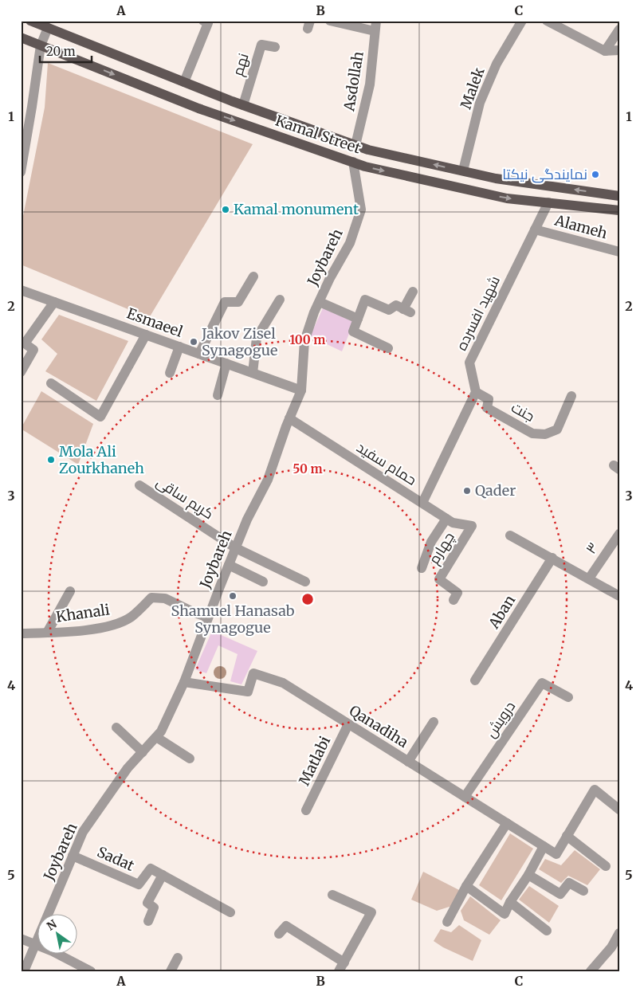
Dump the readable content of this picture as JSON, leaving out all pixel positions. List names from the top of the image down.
{
  "streets": {
    "main road": ["Kamal Street"],
    "street": [
      "نهم",
      "Asdollah",
      "Malek",
      "Alameh",
      "Joybareh",
      "شهید افسرده",
      "Esmaeel",
      "جنت",
      "حمام سفید",
      "کریم ساقی",
      "چهارم",
      "۳",
      "Aban",
      "Khanali",
      "درویش",
      "Qanadiha",
      "Matlabi",
      "Sadat"
    ]
  },
  "crossings": [
    ["نهم", "Kamal Street"],
    ["Asdollah", "Kamal Street"],
    ["Malek", "Kamal Street"],
    ["Kamal Street", "Joybareh"],
    ["Kamal Street", "شهید افسرده"],
    ["Alameh", "شهید افسرده"],
    ["Joybareh", "Esmaeel"],
    ["Joybareh", "حمام سفید"],
    ["Joybareh", "کریم ساقی"],
    ["Joybareh", "Khanali"],
    ["Joybareh", "Qanadiha"],
    ["Joybareh", "Sadat"],
    ["شهید افسرده", "جنت"],
    ["حمام سفید", "چهارم"],
    ["درویش", "Qanadiha"],
    ["Qanadiha", "Matlabi"]
  ],
  "places": [
    "نمایندگی نیکتا",
    "Kamal monument",
    "Jakov Zisel Synagogue",
    "Mola Ali Zourkhaneh",
    "Qader",
    "Shamuel Hanasab Synagogue"
  ],
  "scale_bar": "20 m",
  "north": "top left",
  "grid": {
    "columns": ["A", "B", "C"],
    "rows": [
      "1",
      "2",
      "3",
      "4",
      "5"
    ]
  },
  "rings": ["100 m", "50 m"]
}
